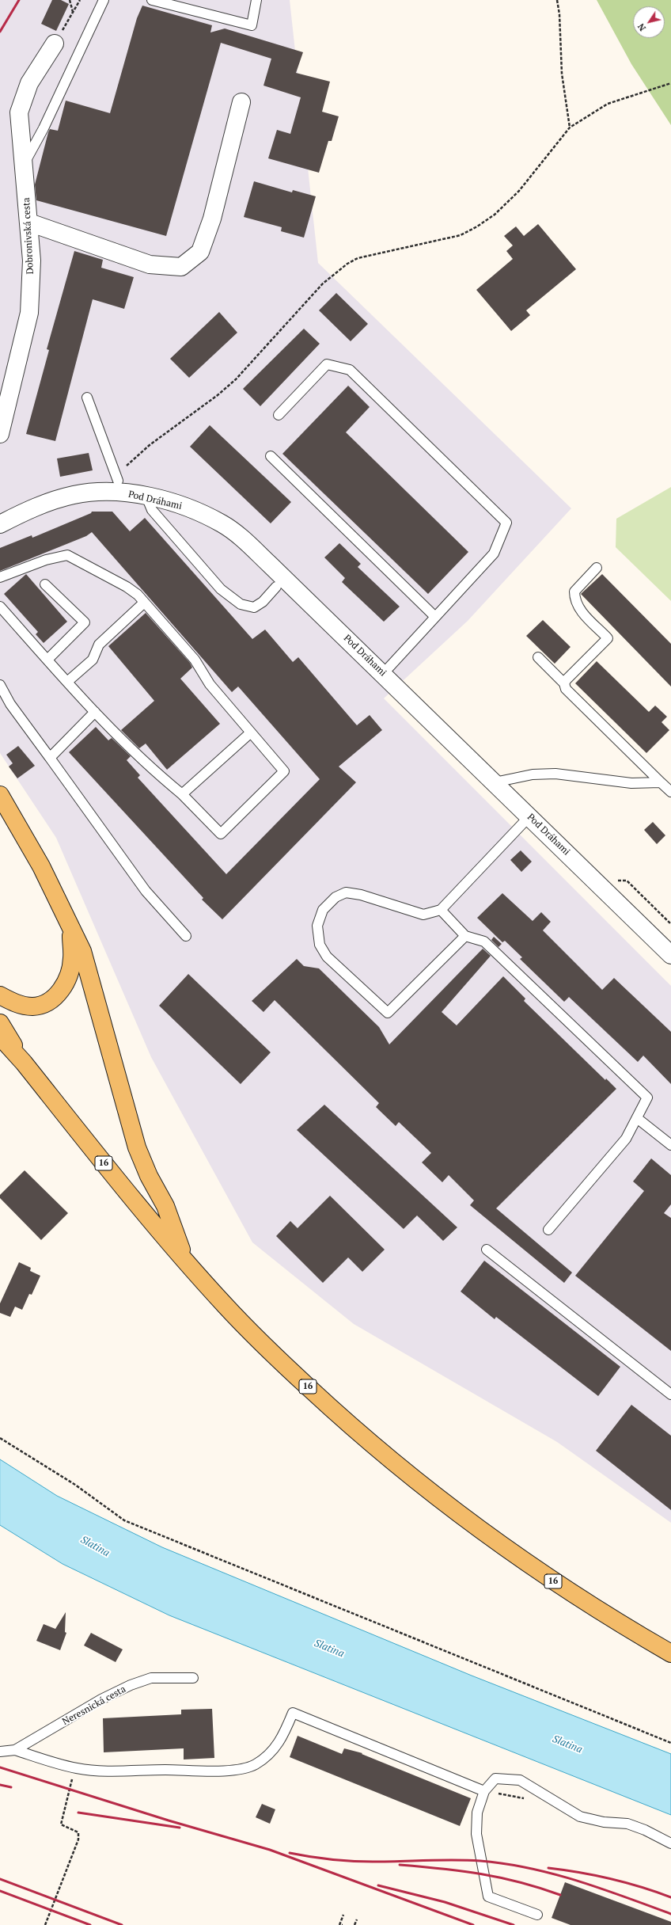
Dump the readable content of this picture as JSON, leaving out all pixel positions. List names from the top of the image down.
{
  "streets": {
    "main road": ["16"],
    "street": ["Dobronivská cesta", "Pod Dráhami"],
    "lane": ["Neresnická cesta"]
  },
  "water": ["Slatina"],
  "north": "bottom left"
}
